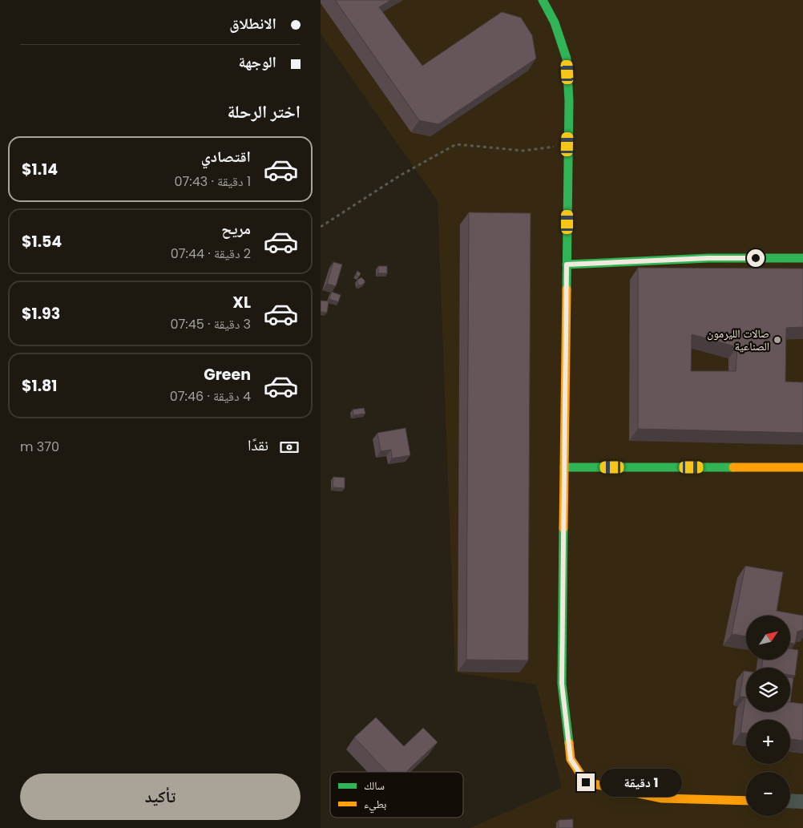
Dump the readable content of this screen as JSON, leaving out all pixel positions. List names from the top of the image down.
{
  "places": ["صالات الليرمون الصناعية"],
  "legend": ["سالك", "بطيء"],
  "north": "top right",
  "page": {
    "banner": ["الانطلاق", "الوجهة"],
    "heading": "اختر الرحلة",
    "list": [
      {
        "name": "اقتصادي",
        "note": "1 دقيقة · 07:43",
        "value": "$1.14"
      },
      {
        "name": "مريح",
        "note": "2 دقيقة · 07:44",
        "value": "$1.54"
      },
      {
        "name": "XL",
        "note": "3 دقيقة · 07:45",
        "value": "$1.93"
      },
      {
        "name": "Green",
        "note": "4 دقيقة · 07:46",
        "value": "$1.81"
      }
    ],
    "pay": ["نقدًا", "370 m"],
    "map_buttons": ["+", "−"],
    "buttons": "تأكيد",
    "bubble": "1 دقيقة"
  }
}
